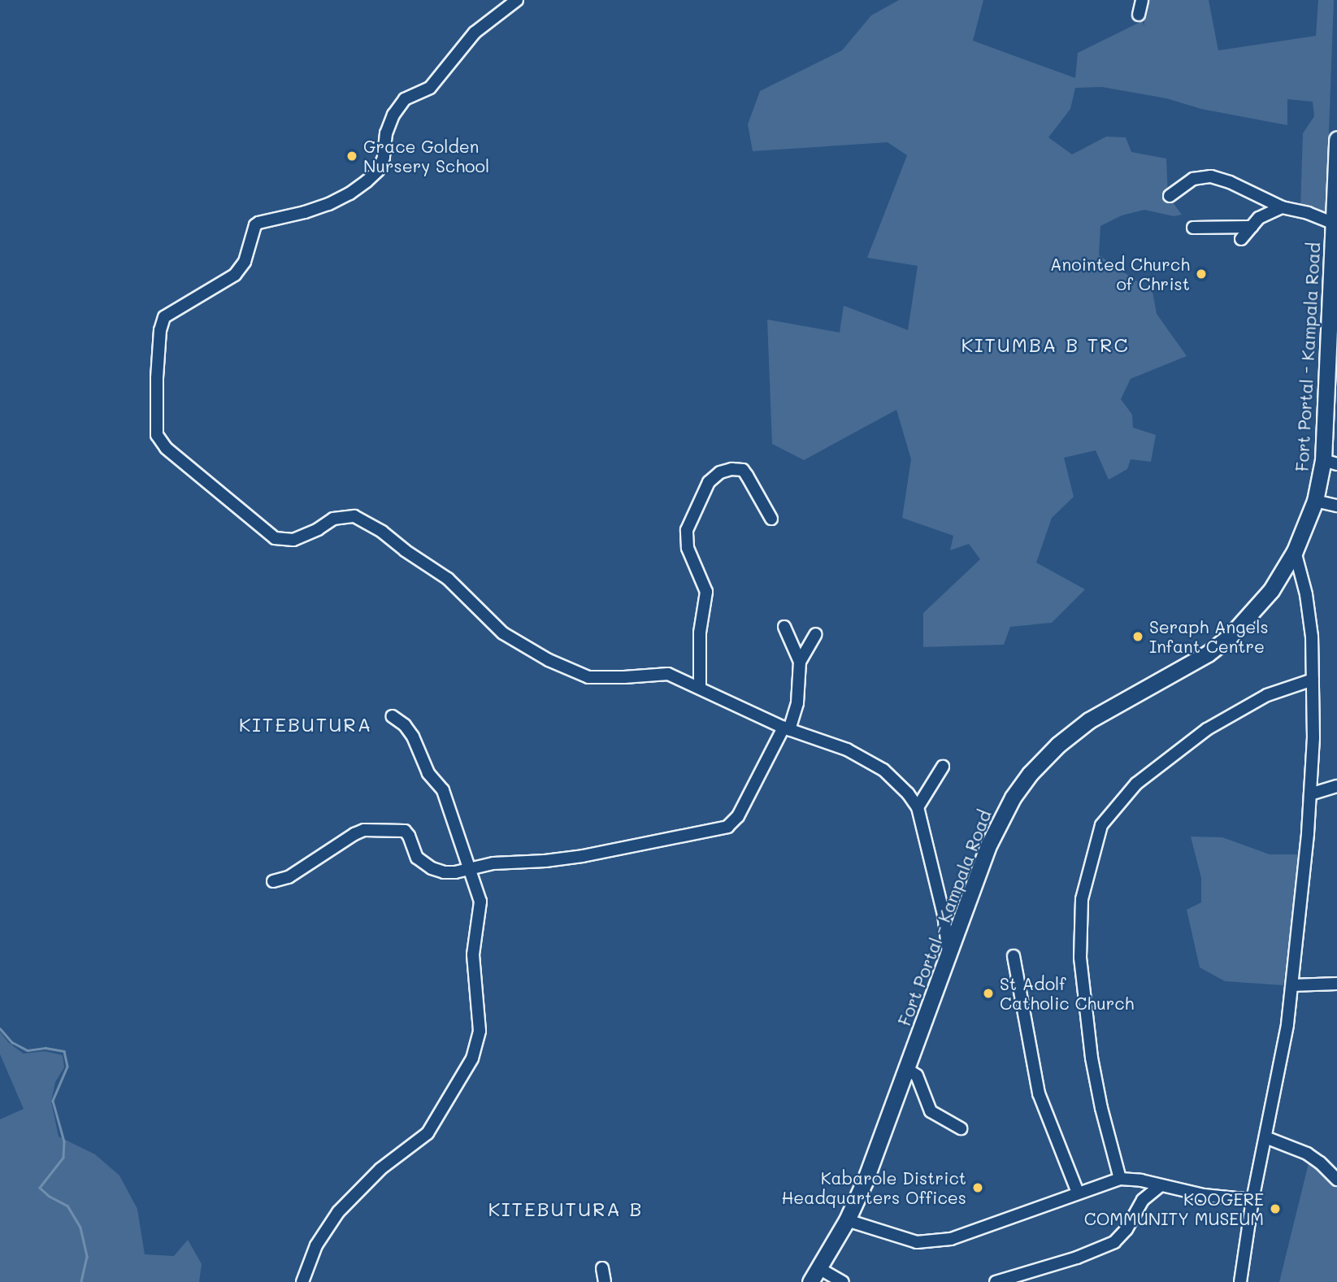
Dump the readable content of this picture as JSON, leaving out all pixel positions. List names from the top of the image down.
{
  "streets": {
    "highway": ["Fort Portal - Kampala Road"]
  },
  "districts": ["KITUMBA B TRC", "KITEBUTURA", "KITEBUTURA B"],
  "places": [
    "Grace Golden Nursery School",
    "Anointed Church of Christ",
    "Seraph Angels Infant Centre",
    "St Adolf Catholic Church",
    "Kabarole District Headquarters Offices",
    "KOOGERE COMMUNITY MUSEUM"
  ]
}
